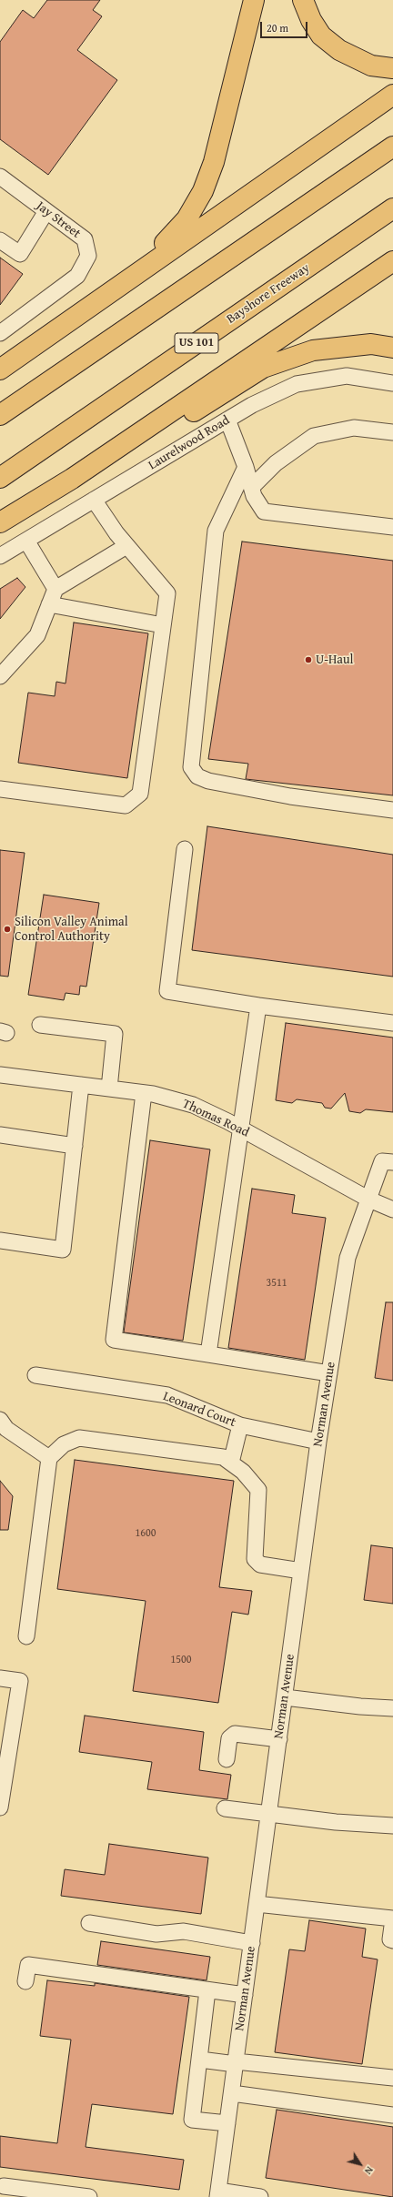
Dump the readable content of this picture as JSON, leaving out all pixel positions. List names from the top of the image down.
{
  "streets": {
    "highway": ["Bayshore Freeway", "US 101"],
    "street": [
      "Jay Street",
      "Laurelwood Road",
      "Thomas Road",
      "Norman Avenue",
      "Leonard Court"
    ]
  },
  "crossings": [
    ["Thomas Road", "Norman Avenue"],
    ["Norman Avenue", "Leonard Court"]
  ],
  "places": ["U-Haul", "Silicon Valley Animal Control Authority"],
  "house_numbers": ["3511", "1600", "1500"],
  "scale_bar": "20 m",
  "north": "bottom right"
}
